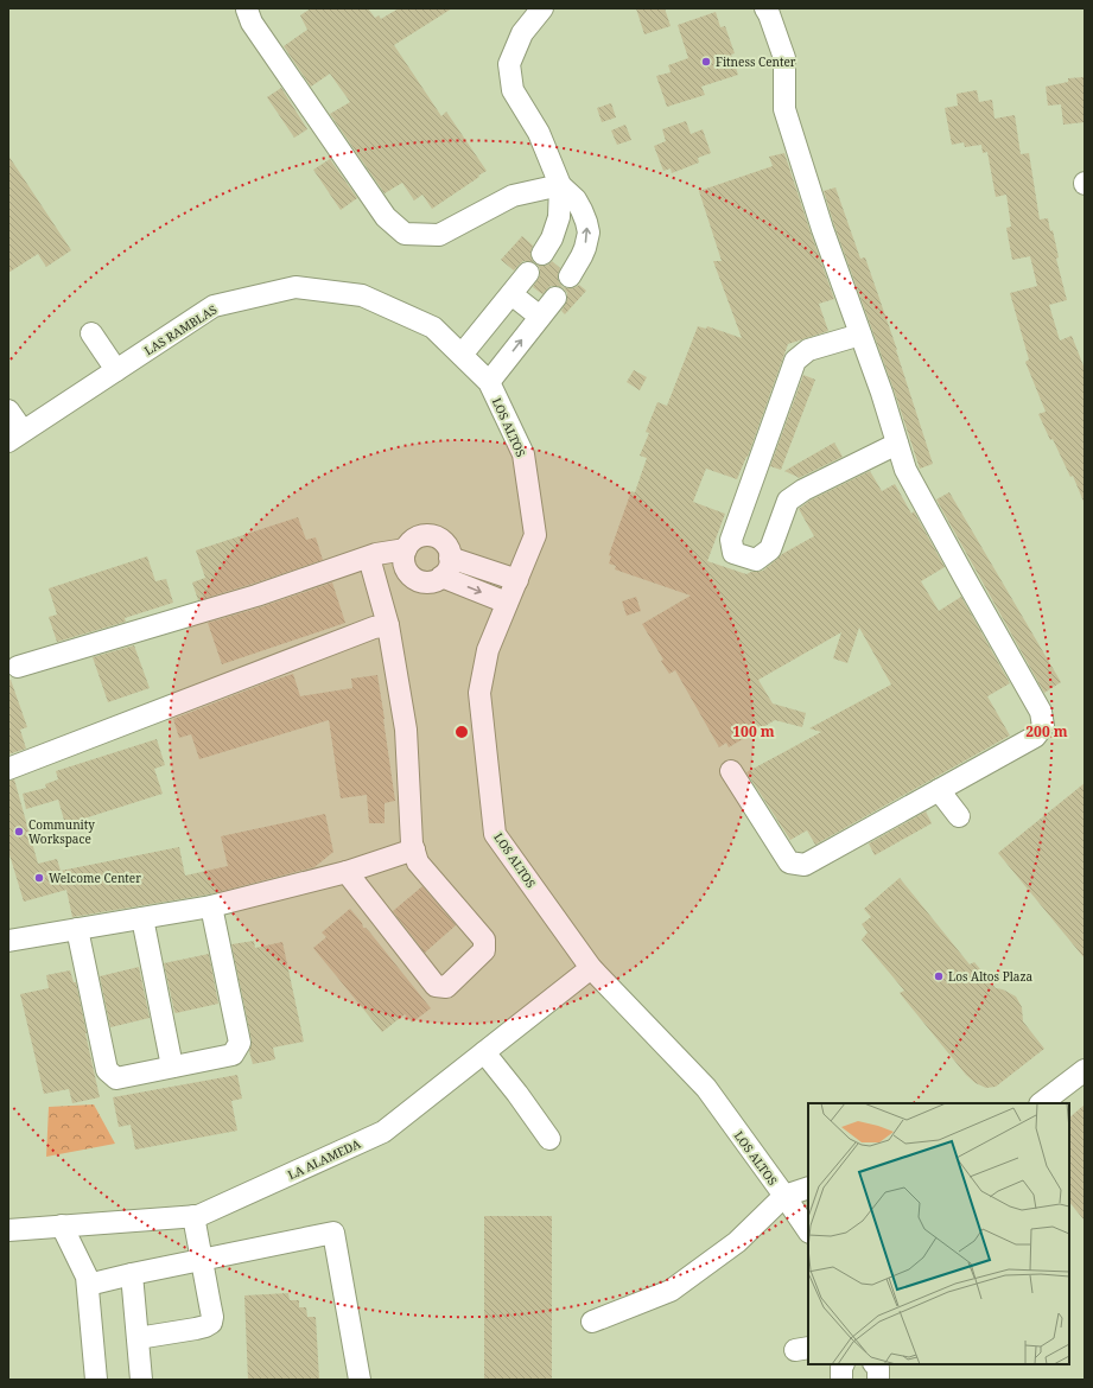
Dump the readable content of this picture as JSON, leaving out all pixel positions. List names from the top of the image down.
{
  "streets": {
    "street": ["LAS RAMBLAS", "LOS ALTOS", "LA ALAMEDA"]
  },
  "crossings": [
    ["LAS RAMBLAS", "LOS ALTOS"],
    ["LOS ALTOS", "LA ALAMEDA"]
  ],
  "places": [
    "Fitness Center",
    "Community Workspace",
    "Welcome Center",
    "Los Altos Plaza"
  ],
  "rings": ["100 m", "200 m"]
}
